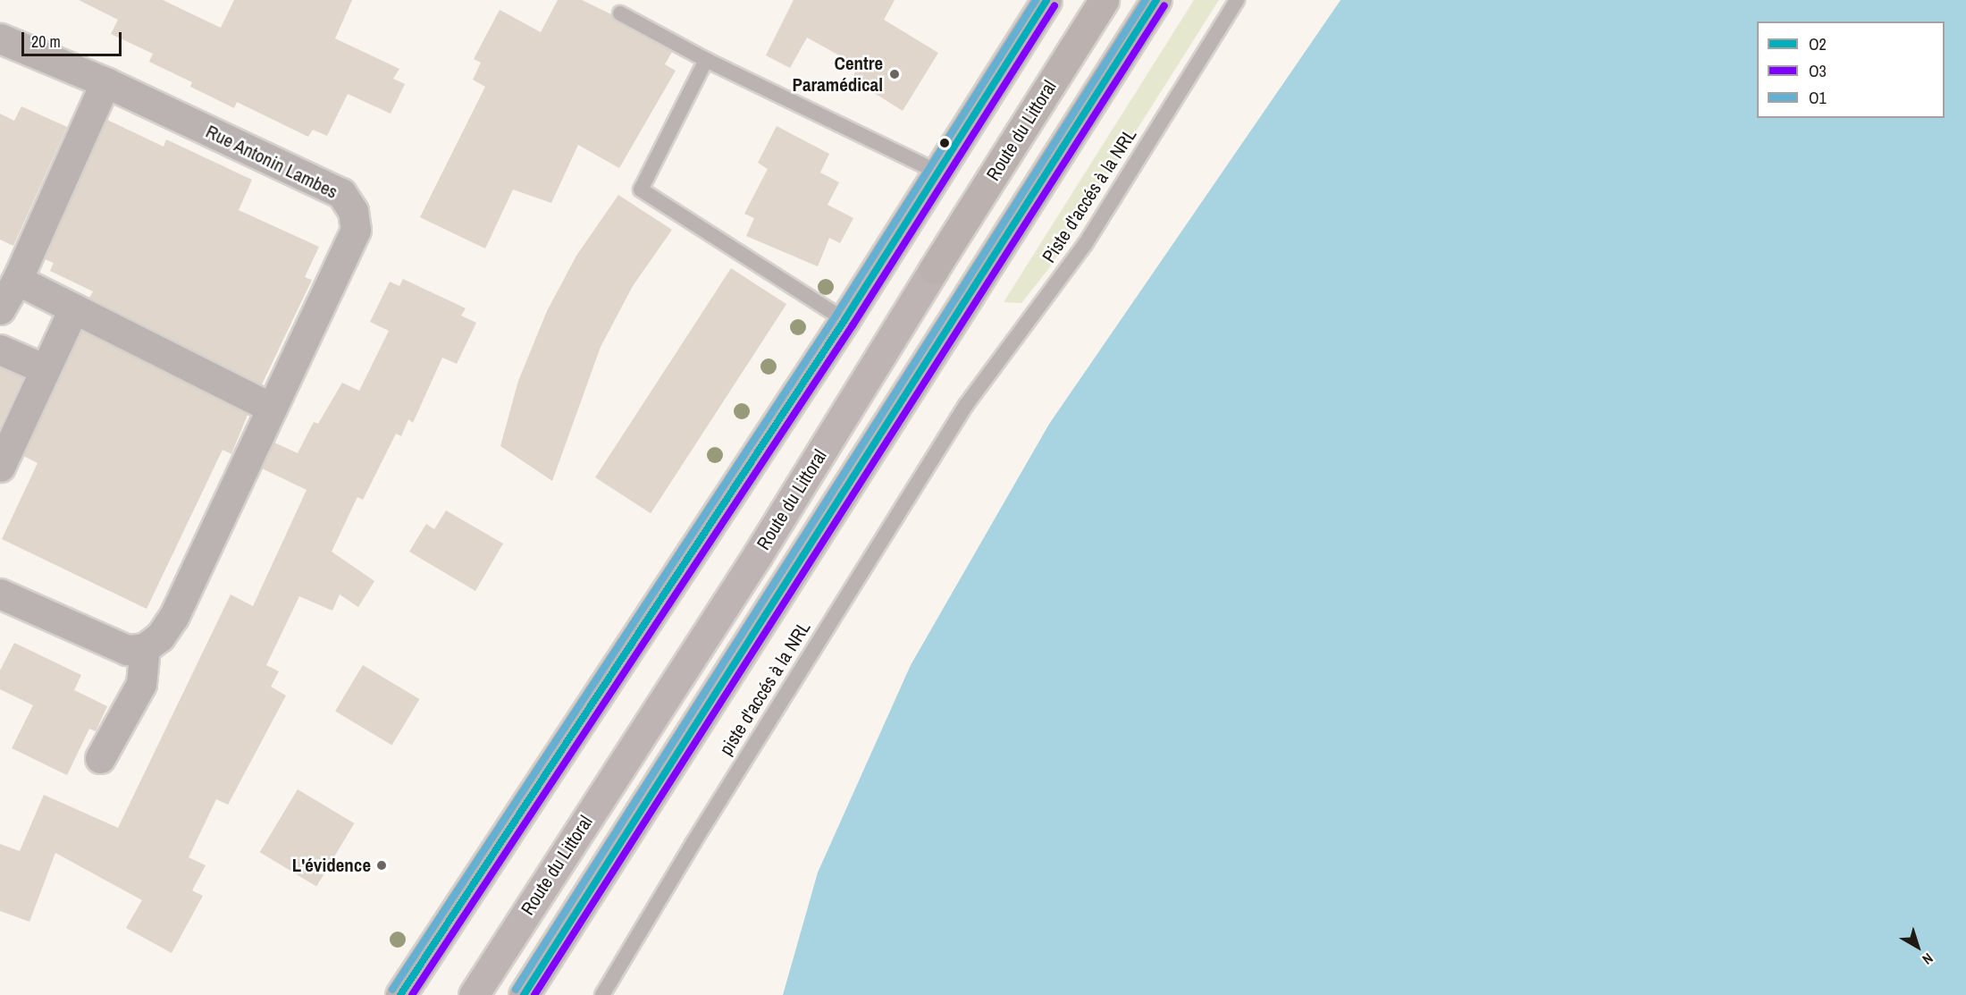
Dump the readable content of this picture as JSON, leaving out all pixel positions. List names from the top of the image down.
{
  "streets": {
    "highway": ["Route du Littoral"],
    "street": ["Rue Antonin Lambes"],
    "lane": ["Piste d'accés à la NRL", "piste d'accés à la NRL"]
  },
  "crossings": [
    ["Piste d'accés à la NRL", "piste d'accés à la NRL"]
  ],
  "places": ["Centre Paramédical", "L'évidence"],
  "lines": ["transit line O2", "transit line O1", "transit line O3"],
  "legend": ["O2", "O3", "O1"],
  "scale_bar": "20 m",
  "north": "bottom right"
}
